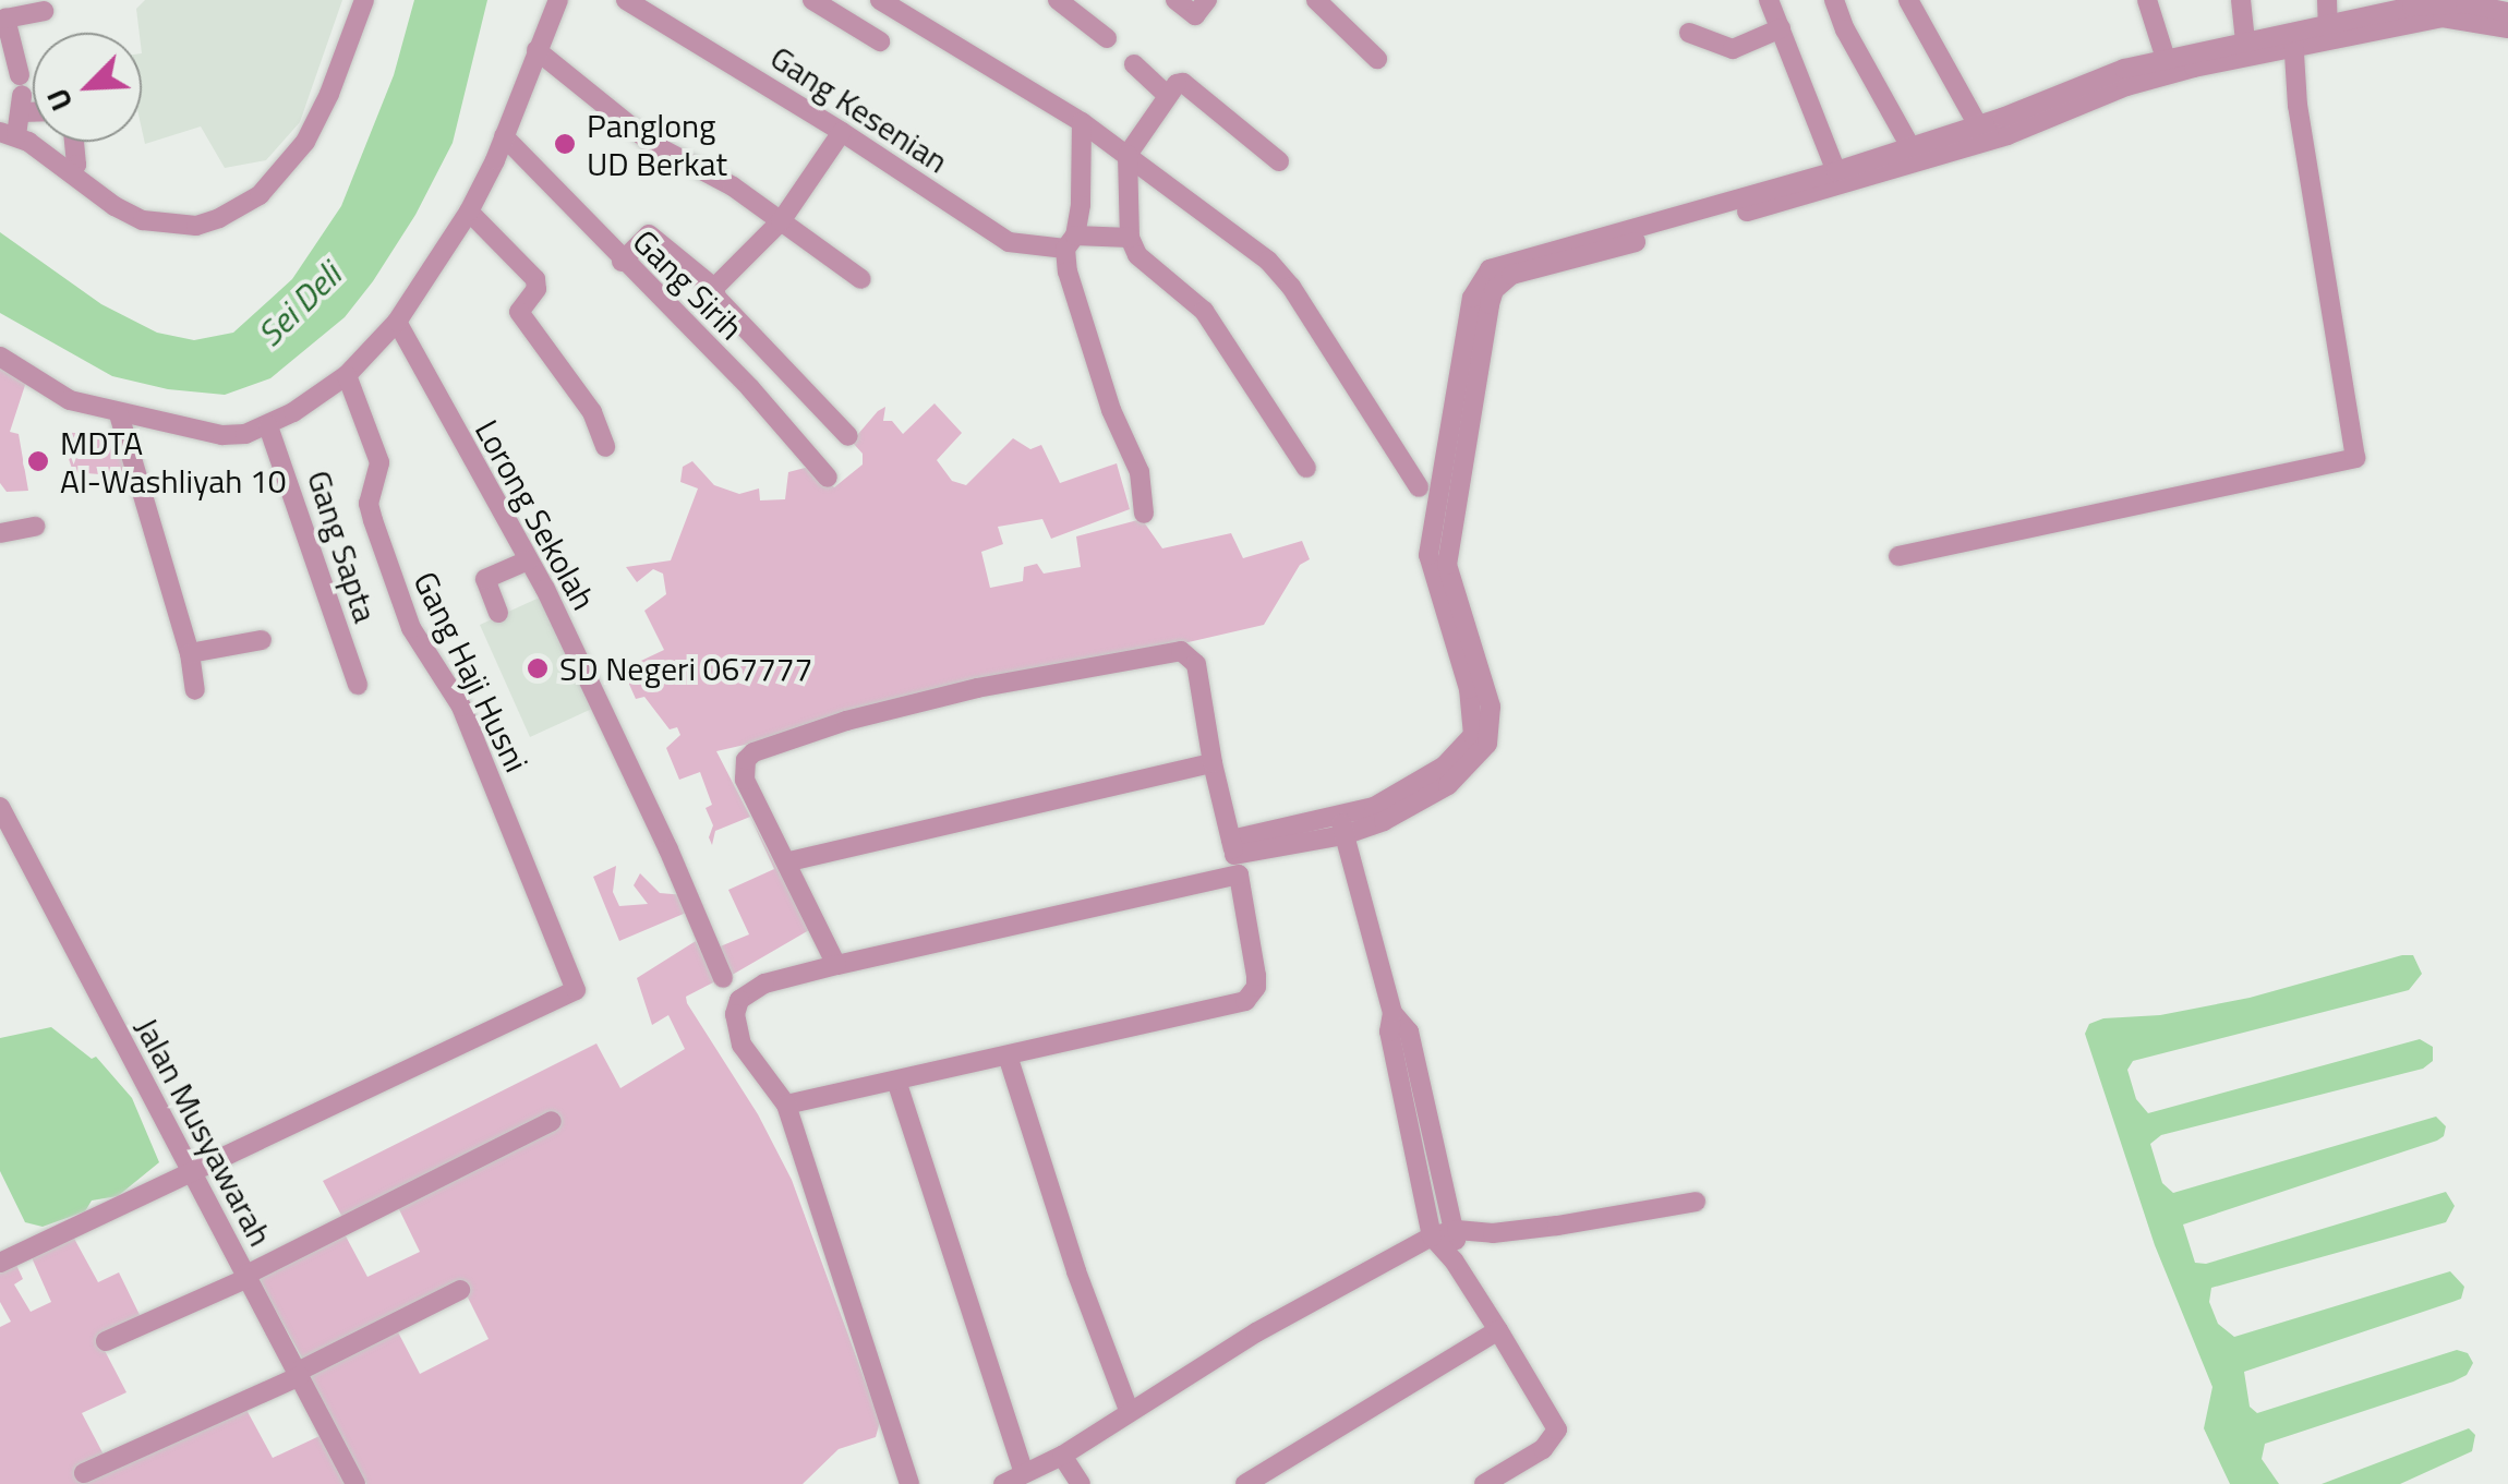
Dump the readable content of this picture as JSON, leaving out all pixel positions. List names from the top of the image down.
{
  "streets": {
    "street": [
      "Gang Kesenian",
      "Gang Sirih",
      "Lorong Sekolah",
      "Gang Sapta",
      "Gang Haji Husni",
      "Jalan Musyawarah"
    ]
  },
  "crossings": [
    ["Gang Haji Husni", "Jalan Musyawarah"]
  ],
  "water": ["Sei Deli"],
  "places": ["Panglong UD Berkat", "MDTA Al-Washliyah 10", "SD Negeri 067777"],
  "north": "bottom left"
}
